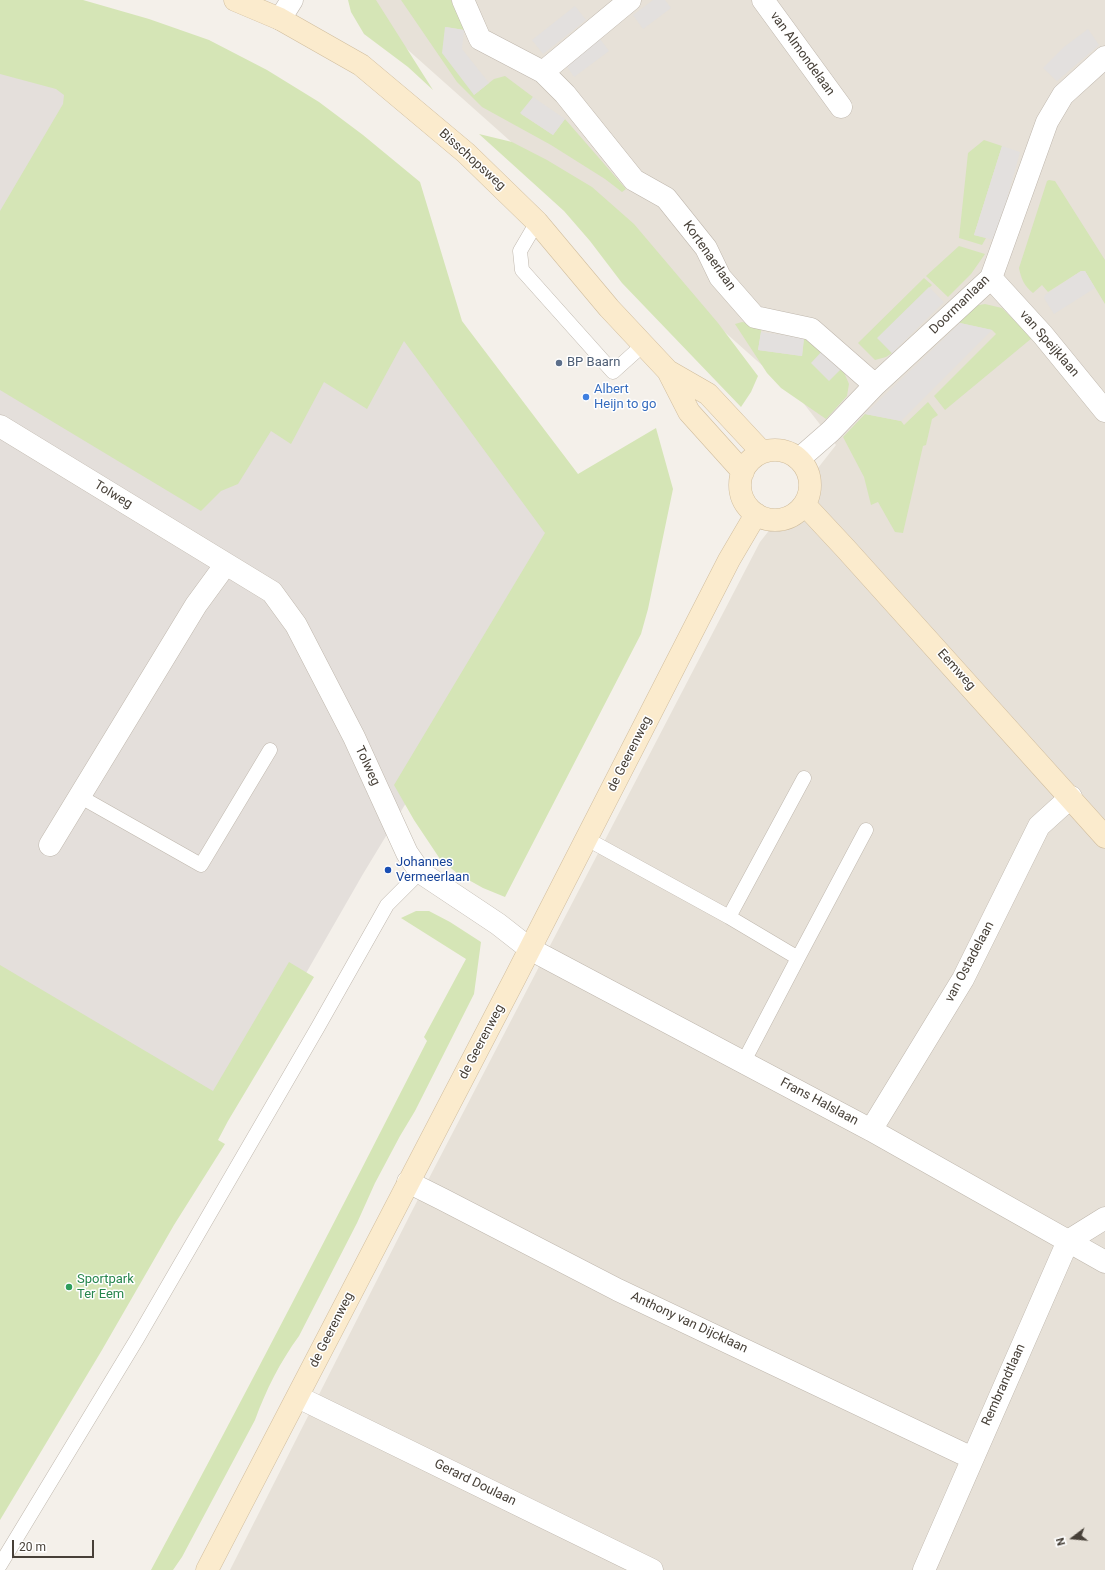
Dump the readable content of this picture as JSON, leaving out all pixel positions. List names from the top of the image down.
{
  "streets": {
    "main road": ["Bisschopsweg", "Eemweg", "de Geerenweg"],
    "street": [
      "van Almondelaan",
      "Kortenaerlaan",
      "Doormanlaan",
      "van Speijklaan",
      "Tolweg",
      "van Ostadelaan",
      "Frans Halslaan",
      "Anthony van Dijcklaan",
      "Rembrandtlaan",
      "Gerard Doulaan"
    ]
  },
  "crossings": [
    ["Bisschopsweg", "Doormanlaan"],
    ["Bisschopsweg", "Eemweg"],
    ["Bisschopsweg", "de Geerenweg"],
    ["Kortenaerlaan", "Doormanlaan"],
    ["Doormanlaan", "van Speijklaan"],
    ["Doormanlaan", "Eemweg"],
    ["Doormanlaan", "de Geerenweg"],
    ["Tolweg", "de Geerenweg"],
    ["Tolweg", "Frans Halslaan"],
    ["Eemweg", "de Geerenweg"],
    ["Eemweg", "van Ostadelaan"],
    ["de Geerenweg", "Frans Halslaan"],
    ["de Geerenweg", "Anthony van Dijcklaan"],
    ["de Geerenweg", "Gerard Doulaan"],
    ["van Ostadelaan", "Frans Halslaan"],
    ["Frans Halslaan", "Rembrandtlaan"],
    ["Anthony van Dijcklaan", "Rembrandtlaan"]
  ],
  "places": [
    "BP Baarn",
    "Albert Heijn to go",
    "Johannes Vermeerlaan",
    "Sportpark Ter Eem"
  ],
  "scale_bar": "20 m",
  "north": "left"
}
